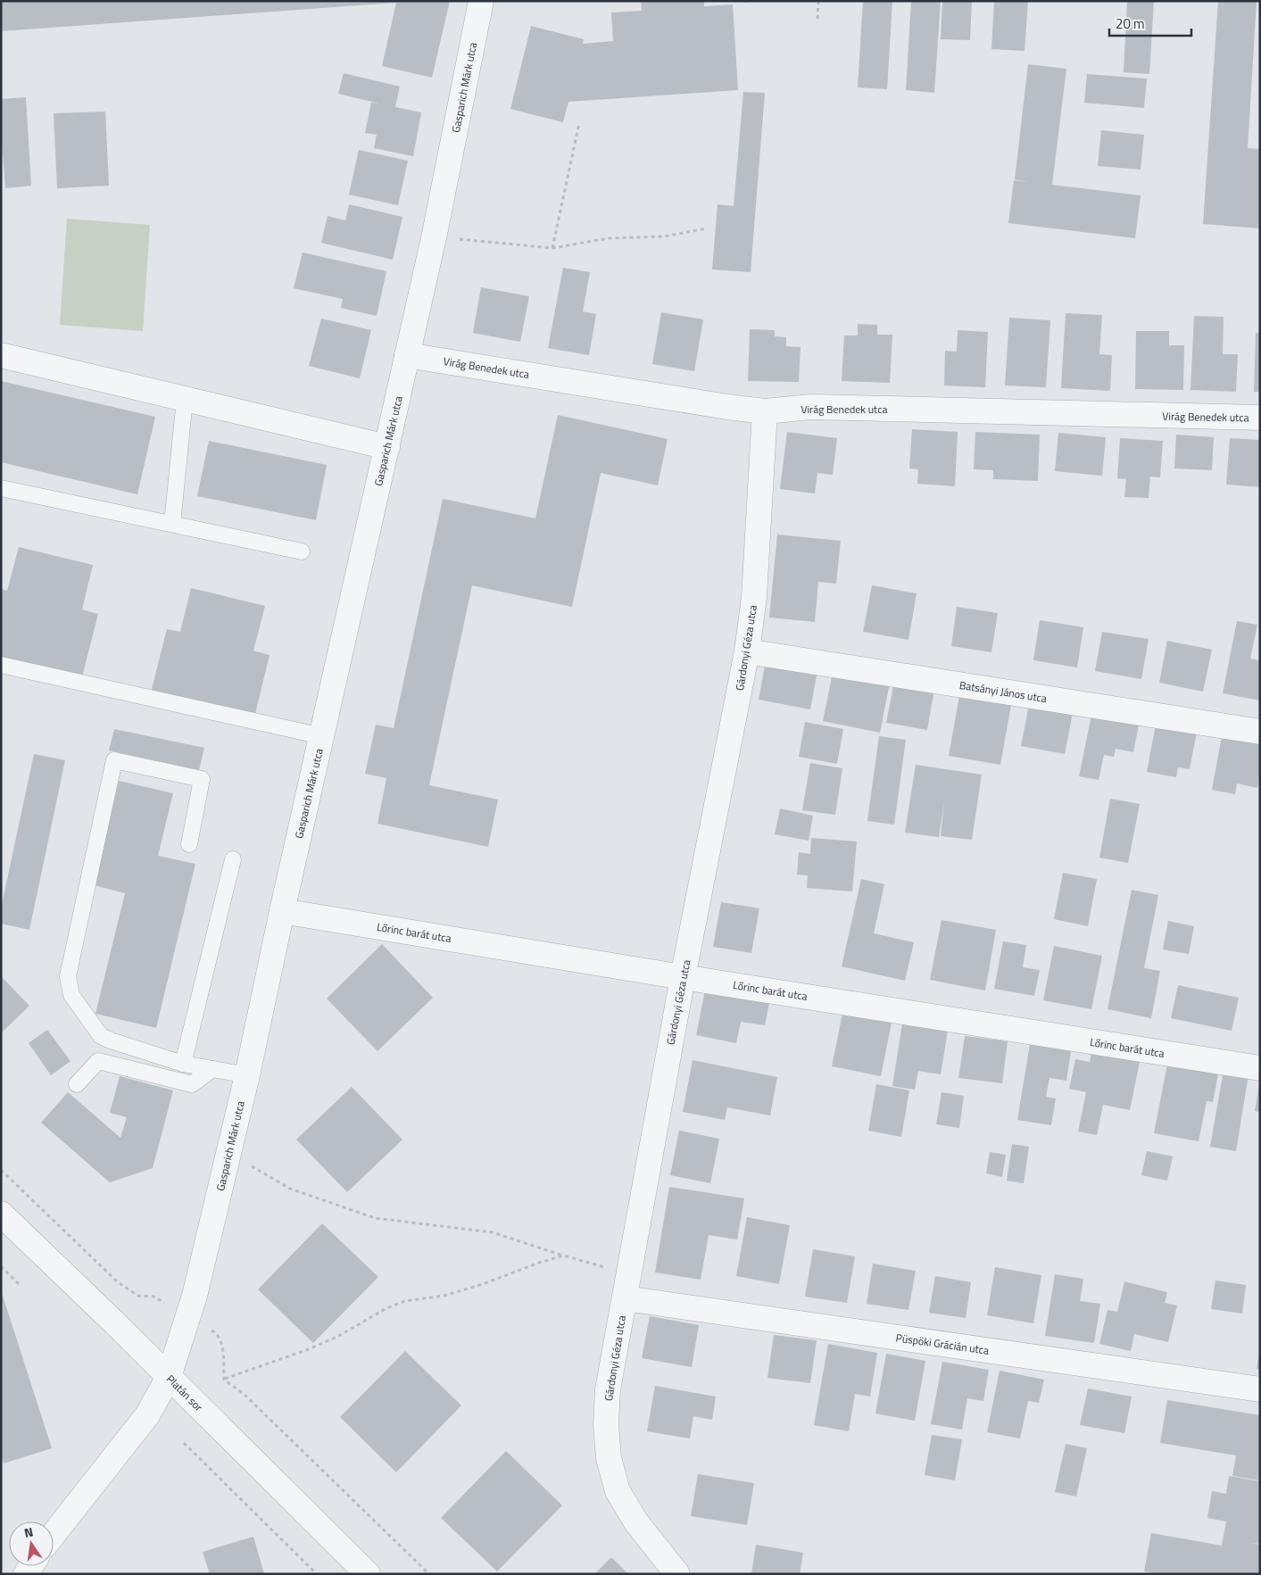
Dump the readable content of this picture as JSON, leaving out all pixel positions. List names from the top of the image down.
{
  "streets": {
    "street": [
      "Gasparich Márk utca",
      "Virág Benedek utca",
      "Gárdonyi Géza utca",
      "Batsányi János utca",
      "Lőrinc barát utca",
      "Püspöki Grácián utca",
      "Platán sor"
    ]
  },
  "crossings": [
    ["Gasparich Márk utca", "Virág Benedek utca"],
    ["Gasparich Márk utca", "Lőrinc barát utca"],
    ["Gasparich Márk utca", "Platán sor"],
    ["Virág Benedek utca", "Gárdonyi Géza utca"],
    ["Gárdonyi Géza utca", "Batsányi János utca"],
    ["Gárdonyi Géza utca", "Lőrinc barát utca"],
    ["Gárdonyi Géza utca", "Püspöki Grácián utca"]
  ],
  "scale_bar": "20 m",
  "north": "top"
}
